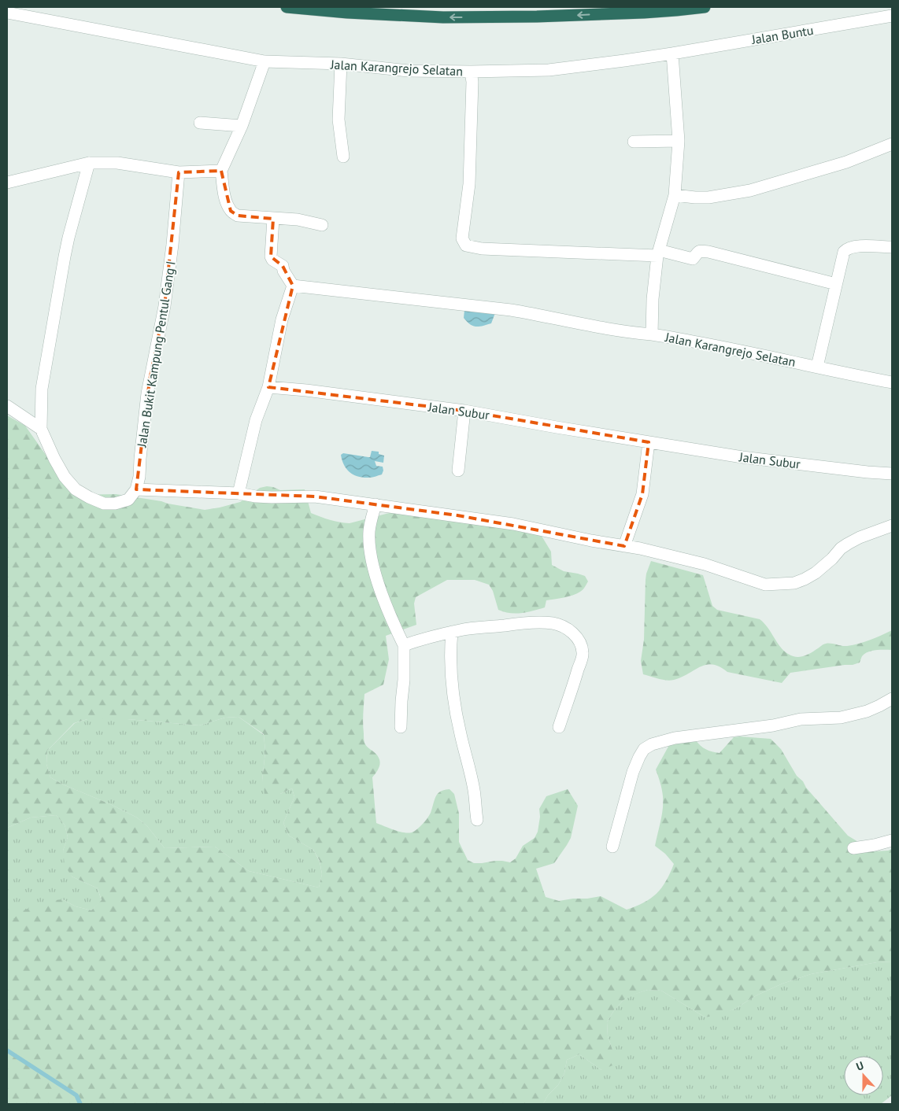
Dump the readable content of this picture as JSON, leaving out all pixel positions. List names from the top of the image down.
{
  "streets": {
    "street": [
      "Jalan Buntu",
      "Jalan Karangrejo Selatan",
      "Jalan Bukit Kampung Pentul Gang I",
      "Jalan Subur"
    ]
  },
  "crossings": [
    ["Jalan Buntu", "Jalan Karangrejo Selatan"]
  ],
  "north": "top"
}
